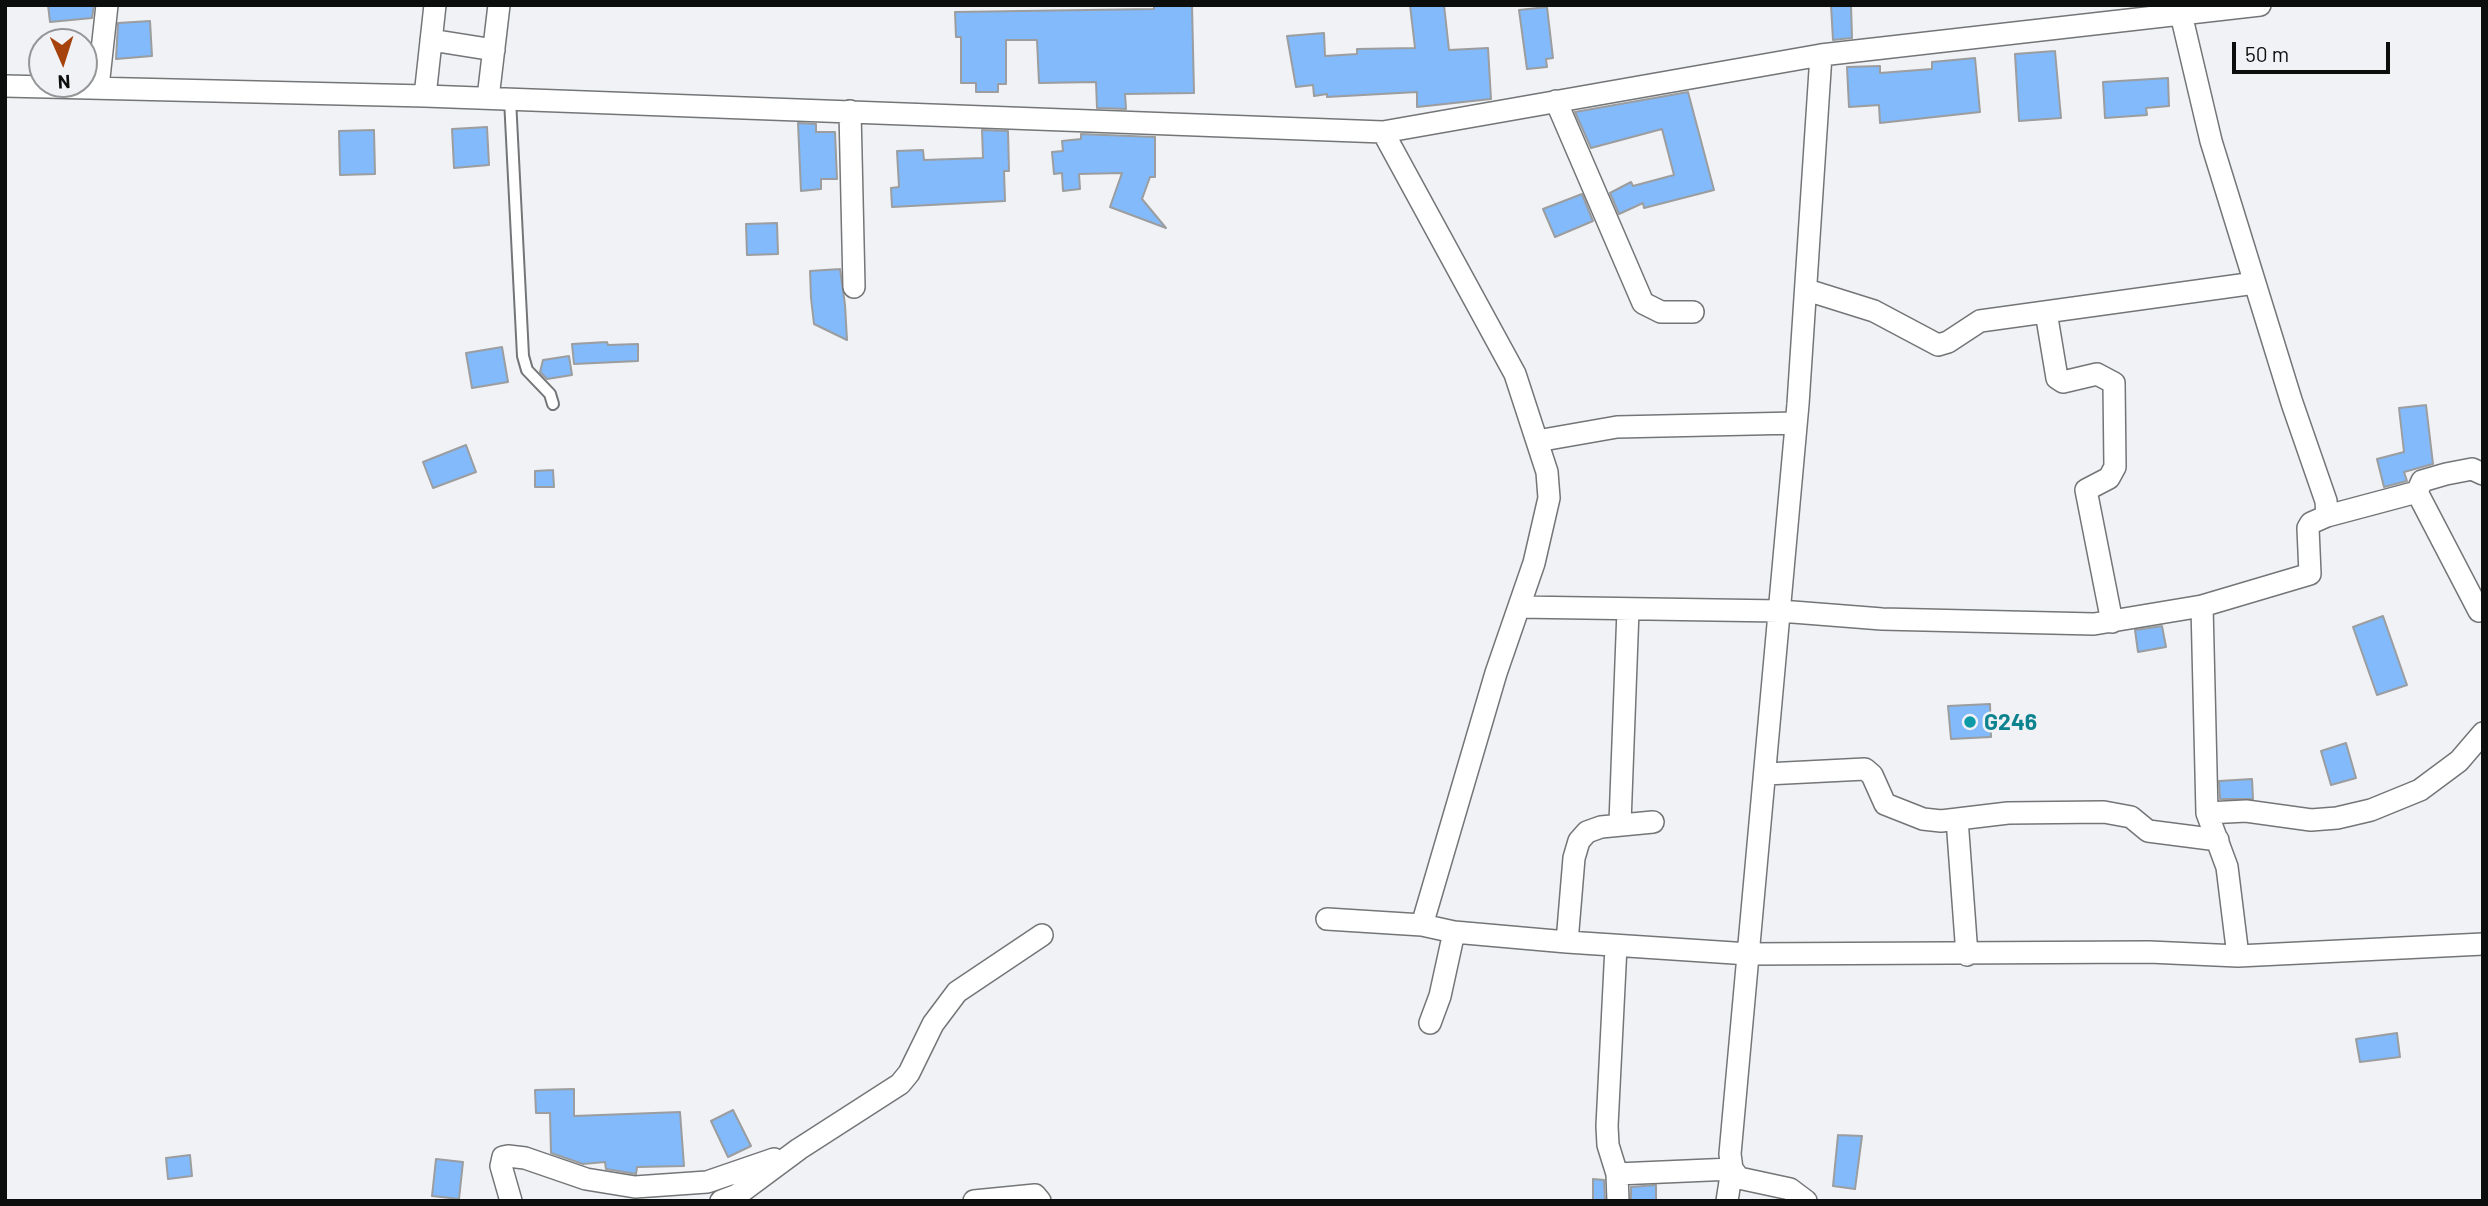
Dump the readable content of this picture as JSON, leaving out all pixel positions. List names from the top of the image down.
{
  "places": ["G246"],
  "scale_bar": "50 m",
  "north": "bottom"
}
